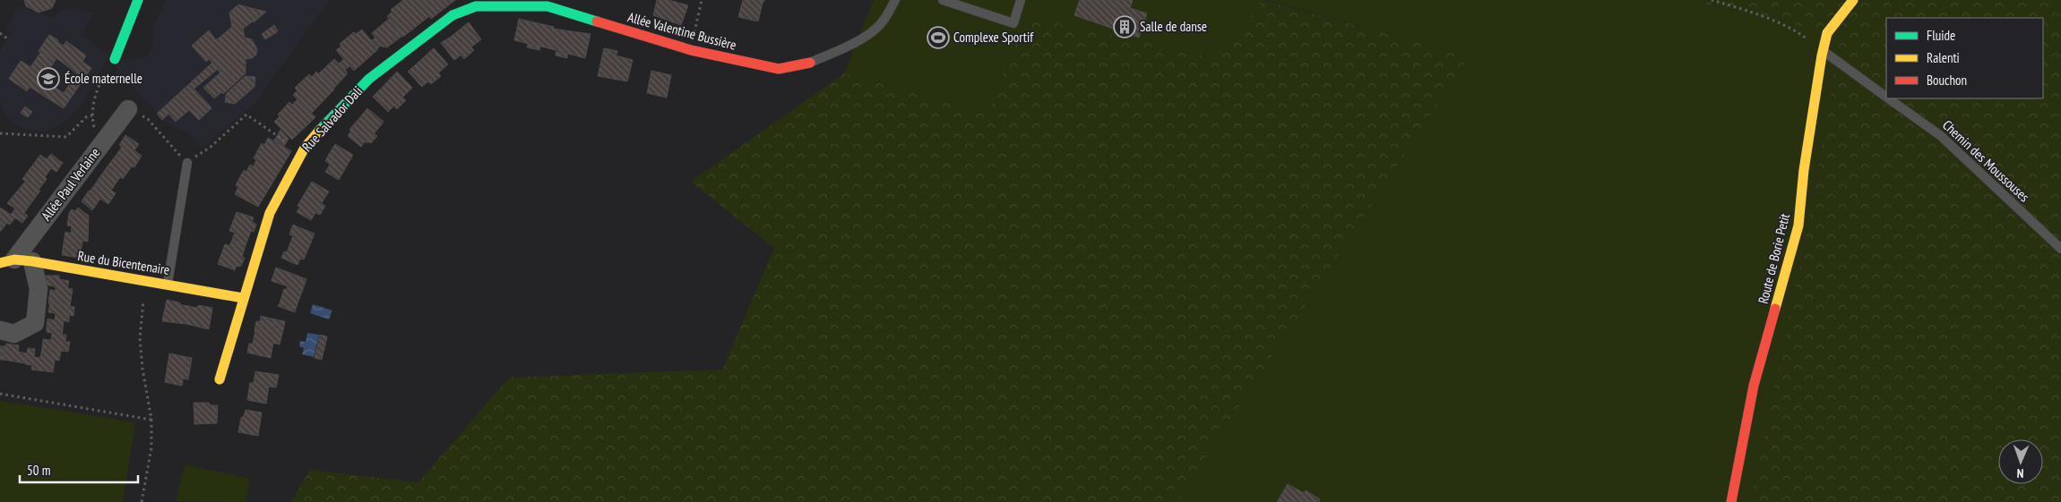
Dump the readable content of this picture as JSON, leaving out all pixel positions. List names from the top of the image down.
{
  "streets": {
    "street": [
      "Allée Valentine Bussière",
      "Rue Salvador Dali",
      "Allée Paul Verlaine",
      "Route de Borie Petit",
      "Rue du Bicentenaire"
    ],
    "lane": ["Chemin des Moussouses"]
  },
  "crossings": [
    ["Allée Valentine Bussière", "Rue Salvador Dali"],
    ["Rue Salvador Dali", "Rue du Bicentenaire"],
    ["Chemin des Moussouses", "Route de Borie Petit"],
    ["Allée Paul Verlaine", "Rue du Bicentenaire"]
  ],
  "places": {
    "building": ["Salle de danse"],
    "sports": ["Complexe Sportif"],
    "school or university": ["École maternelle"]
  },
  "legend": ["Fluide", "Ralenti", "Bouchon"],
  "scale_bar": "50 m",
  "north": "bottom"
}
